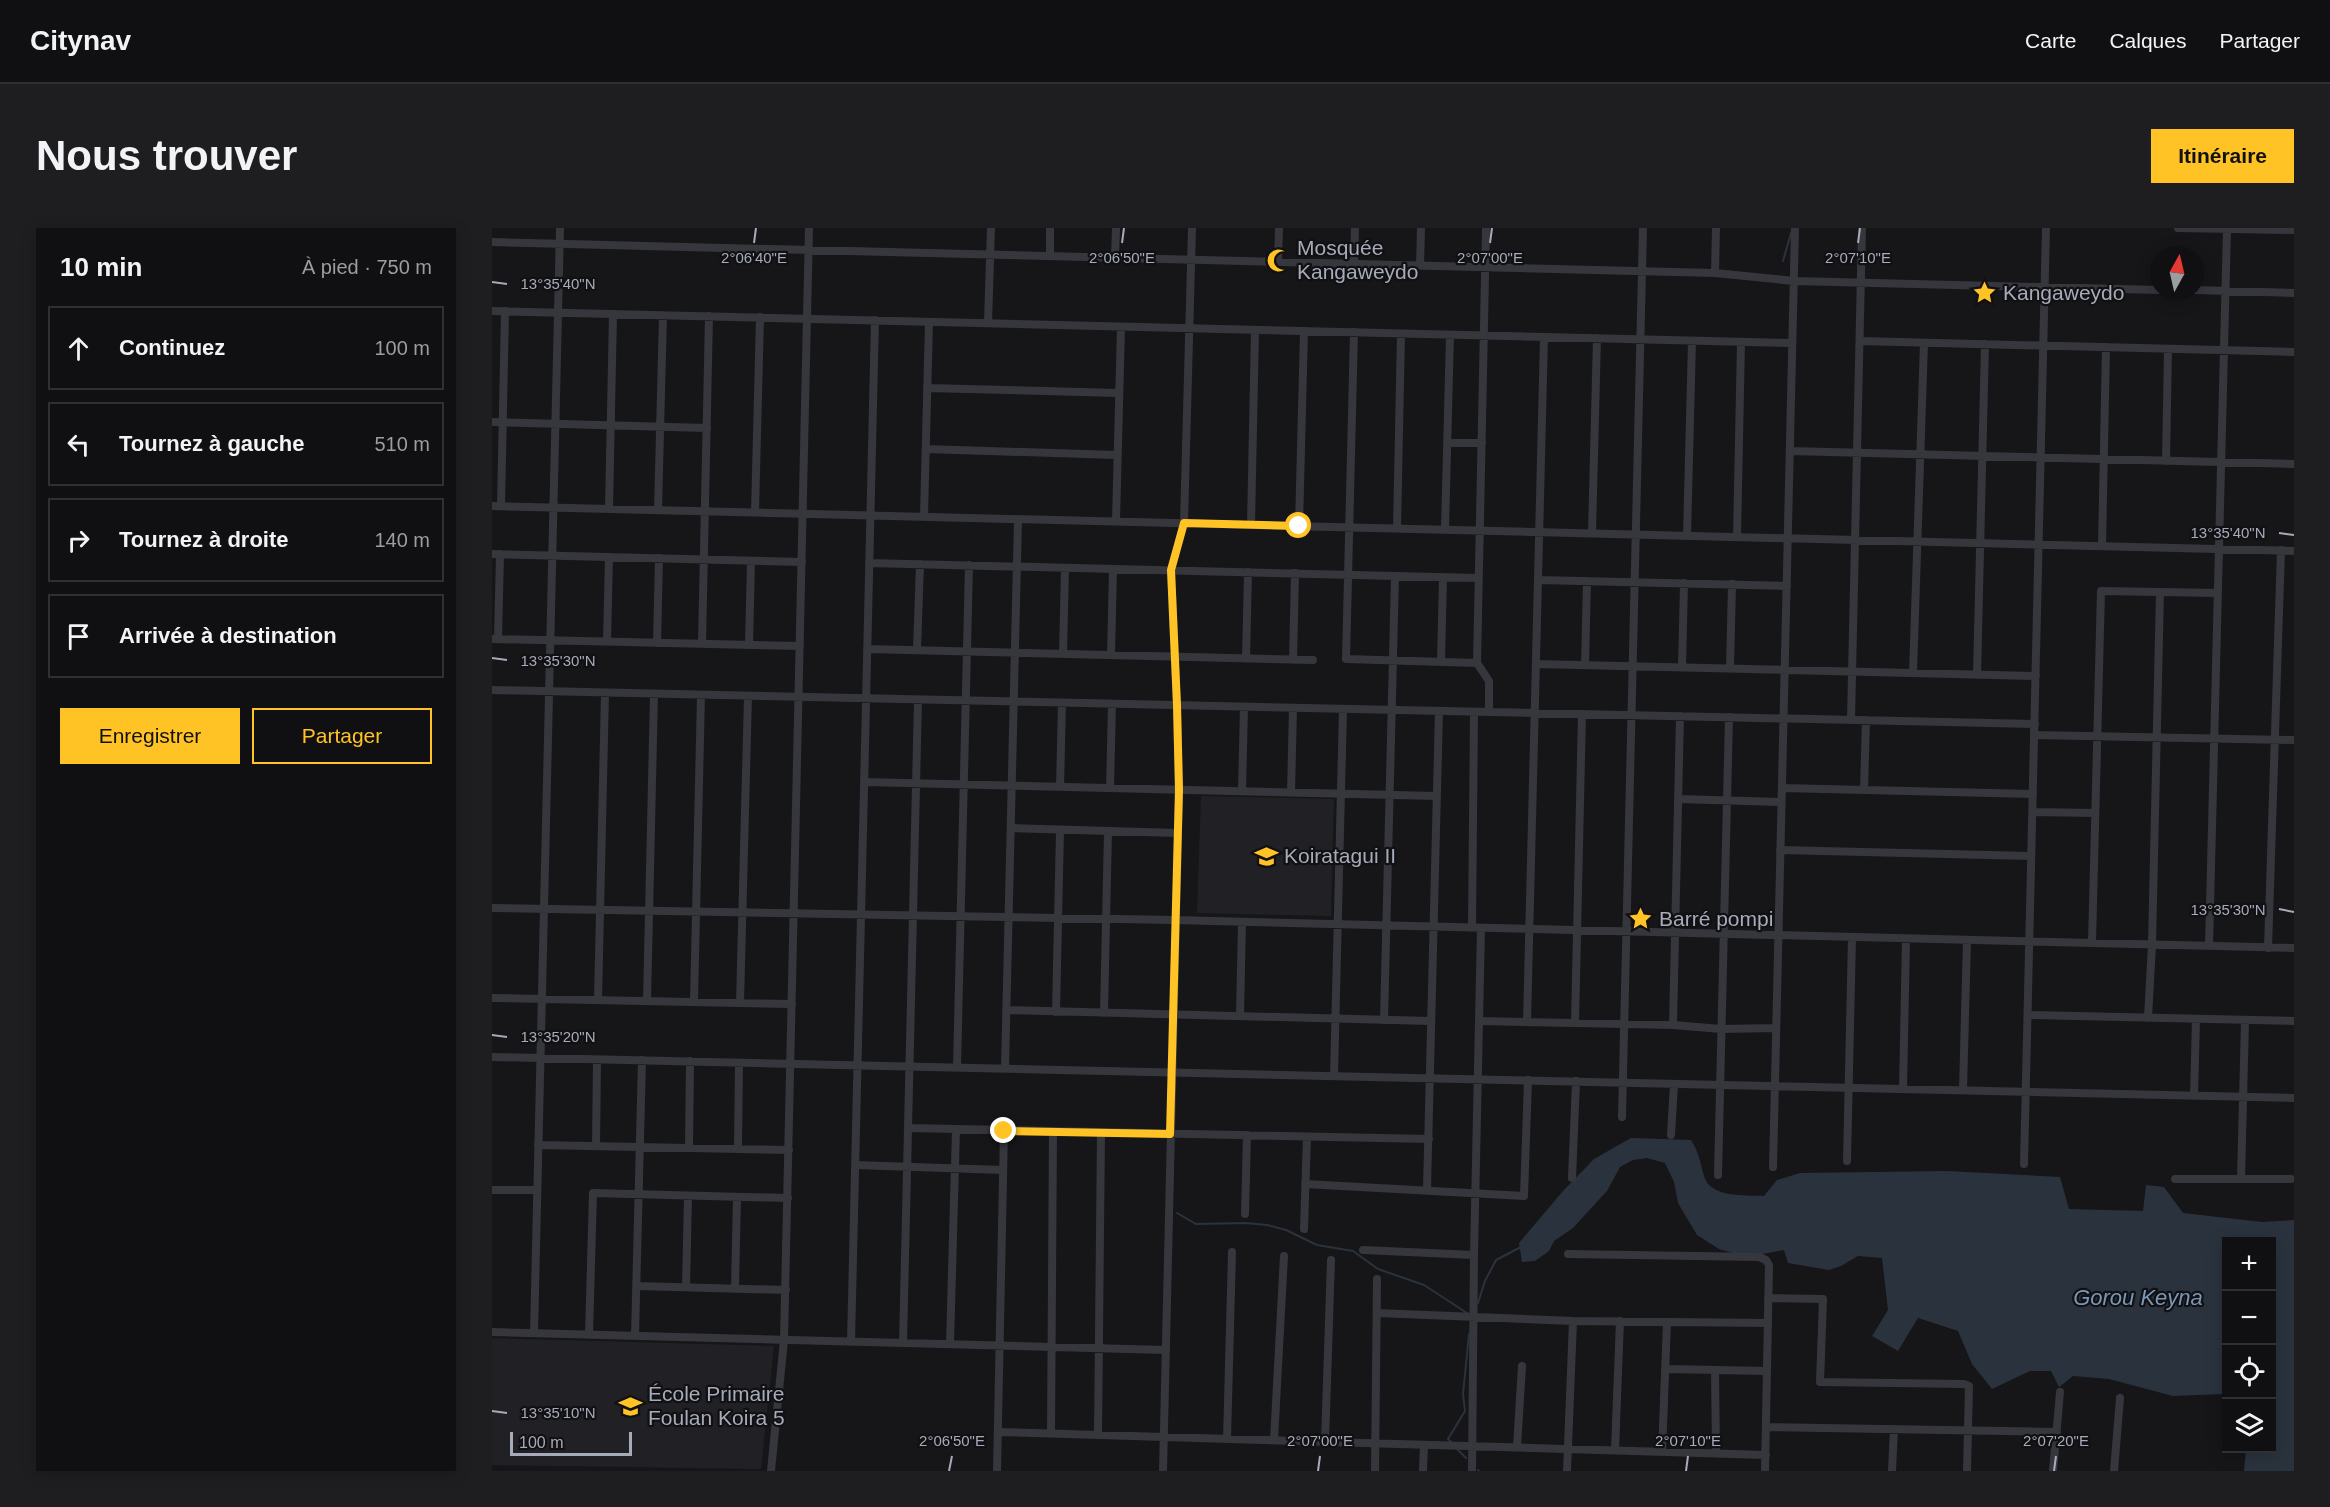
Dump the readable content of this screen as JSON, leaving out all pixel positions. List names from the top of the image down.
{
  "water": ["Gorou Keyna"],
  "places": {
    "mosque": ["Mosquée Kangaweydo"],
    "place": ["Kangaweydo", "Barré pompi"],
    "school or university": ["Koiratagui II", "École Primaire Foulan Koira 5"]
  },
  "scale_bar": "100 m",
  "north": "top",
  "page": {
    "header": "Citynav",
    "nav": ["Carte", "Calques", "Partager"],
    "buttons": [
      "Itinéraire",
      ["Enregistrer", "Partager"]
    ],
    "title": "Nous trouver",
    "heading": ["10 min", "À pied · 750 m"],
    "list": [
      ["Continuez", "100 m"],
      ["Tournez à gauche", "510 m"],
      ["Tournez à droite", "140 m"],
      "Arrivée à destination"
    ],
    "map_buttons": ["+", "−"],
    "scale": "100 m"
  },
  "coordinates": [
    "2°06'40\"E",
    "2°06'50\"E",
    "2°07'00\"E",
    "2°07'10\"E",
    "13°35'40\"N",
    "13°35'30\"N",
    "13°35'20\"N",
    "13°35'10\"N",
    "2°07'20\"E"
  ]
}
